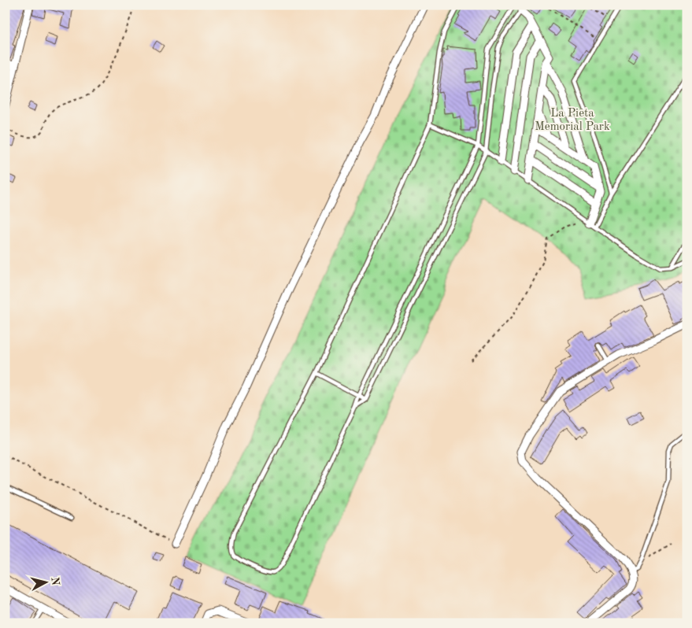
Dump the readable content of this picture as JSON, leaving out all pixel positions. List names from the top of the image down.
{
  "parks": ["La Pieta Memorial Park"],
  "north": "right"
}
